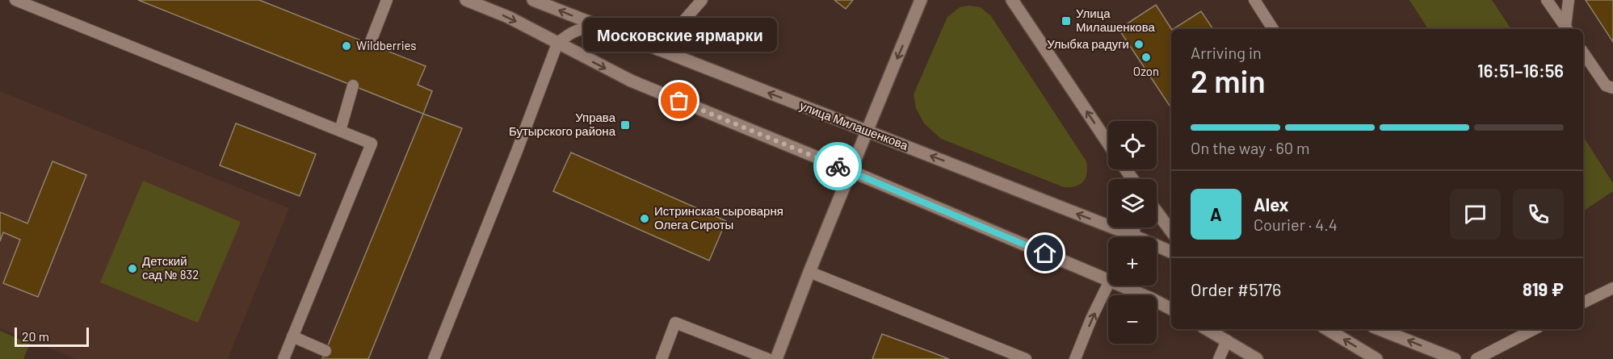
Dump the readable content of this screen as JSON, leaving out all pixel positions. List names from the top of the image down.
{
  "streets": {
    "main road": ["улица Милашенкова"]
  },
  "places": {
    "transit": ["Улица Милашенкова", "Управа Бутырского района"],
    "other": [
      "Улыбка радуги",
      "Wildberries",
      "Ozon",
      "Московские ярмарки",
      "Истринская сыроварня Олега Сироты",
      "Детский сад № 832"
    ]
  },
  "scale_bar": "20 m",
  "page": {
    "bubble": "Московские ярмарки",
    "heading": ["2 min", "Arriving in", "16:51–16:56"],
    "panel": [
      "Alex",
      "Courier · 4.4",
      "Order #5176",
      "819 ₽"
    ],
    "bar": "On the way · 60 m",
    "map_buttons": ["+", "−"],
    "round": "A",
    "scale": "20 m"
  }
}
